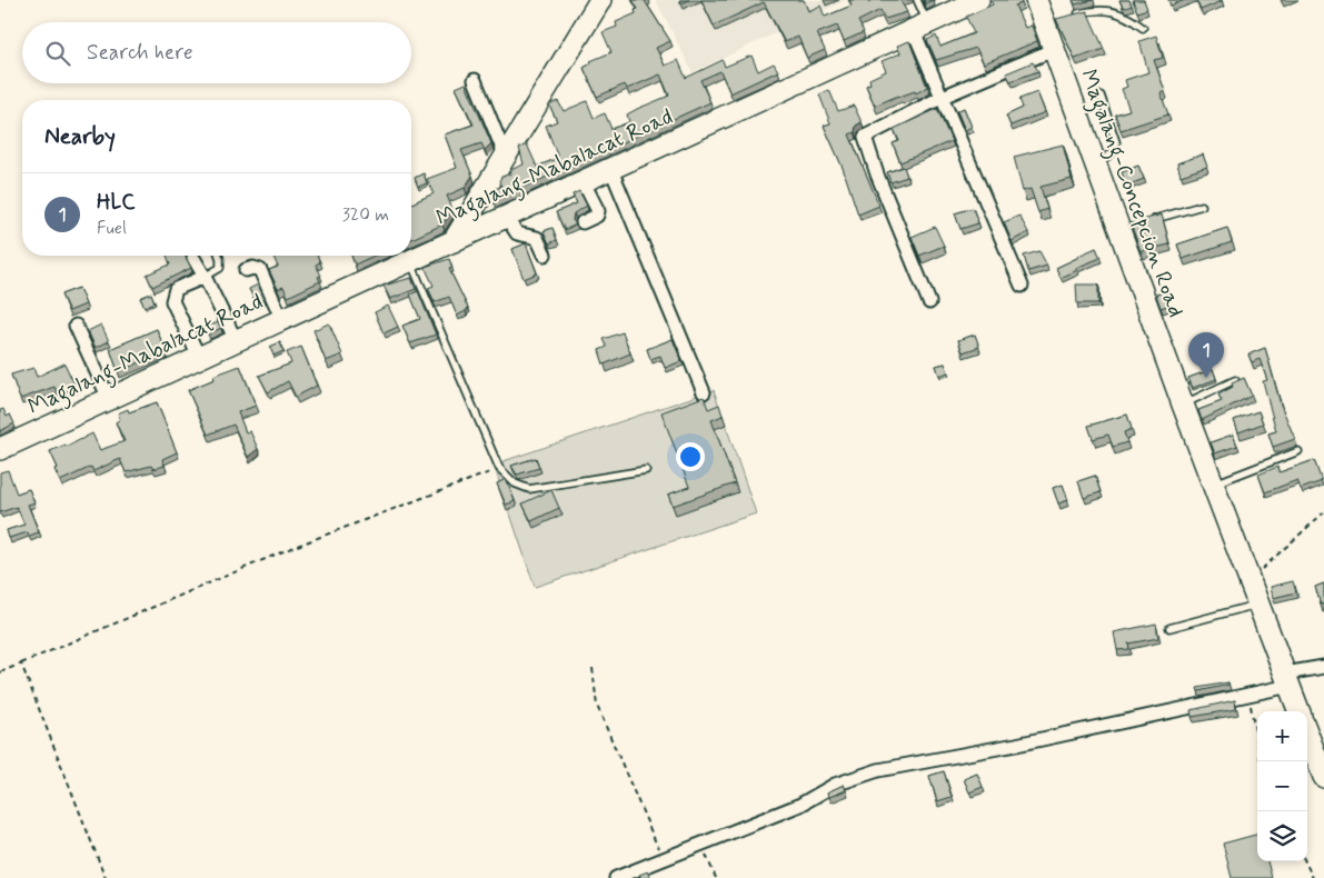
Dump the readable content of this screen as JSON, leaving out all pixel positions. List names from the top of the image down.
{
  "streets": {
    "main road": ["Magalang-Mabalacat Road", "Magalang-Concepcion Road"]
  },
  "page": {
    "search": "Search here",
    "heading": "Nearby",
    "list": [
      {
        "mark": "1",
        "name": "HLC",
        "note": "Fuel",
        "value": "320 m"
      }
    ],
    "pins": "1",
    "map_buttons": ["+", "−"]
  }
}
